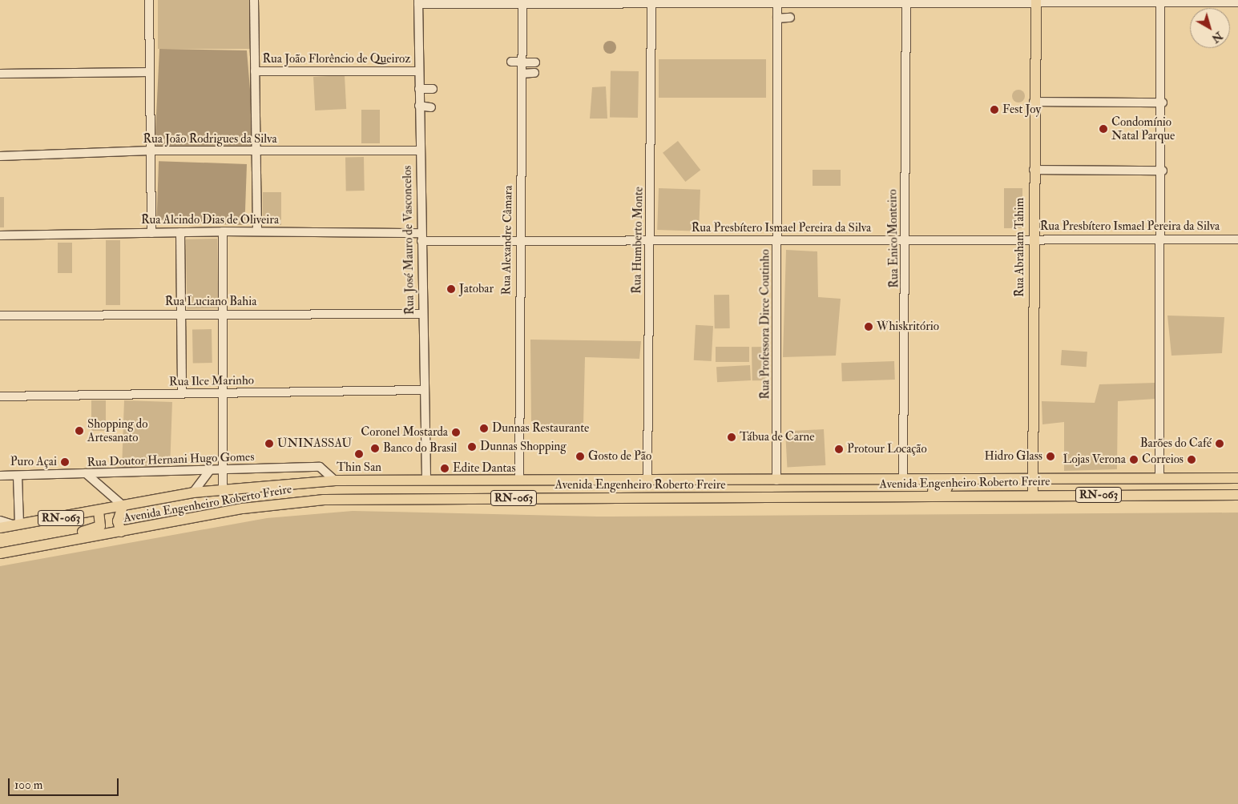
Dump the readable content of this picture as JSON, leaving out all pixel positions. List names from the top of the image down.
{
  "streets": {
    "main road": ["Rua Abraham Tahim", "Avenida Engenheiro Roberto Freire", "RN-063"],
    "street": [
      "Rua João Florêncio de Queiroz",
      "Rua João Rodrigues da Silva",
      "Rua Alcindo Dias de Oliveira",
      "Rua Presbítero Ismael Pereira da Silva",
      "Rua Enico Monteiro",
      "Rua José Mauro de Vasconcelos",
      "Rua Alexandre Câmara",
      "Rua Humberto Monte",
      "Rua Luciano Bahia",
      "Rua Professora Dirce Coutinho",
      "Rua Ilce Marinho",
      "Rua Doutor Hernani Hugo Gomes"
    ]
  },
  "crossings": [
    ["Rua João Florêncio de Queiroz", "Rua José Mauro de Vasconcelos"],
    ["Rua João Rodrigues da Silva", "Rua José Mauro de Vasconcelos"],
    ["Rua Alcindo Dias de Oliveira", "Rua Presbítero Ismael Pereira da Silva"],
    ["Rua Alcindo Dias de Oliveira", "Rua José Mauro de Vasconcelos"],
    ["Rua Presbítero Ismael Pereira da Silva", "Rua Enico Monteiro"],
    ["Rua Presbítero Ismael Pereira da Silva", "Rua José Mauro de Vasconcelos"],
    ["Rua Presbítero Ismael Pereira da Silva", "Rua Alexandre Câmara"],
    ["Rua Presbítero Ismael Pereira da Silva", "Rua Humberto Monte"],
    ["Rua Presbítero Ismael Pereira da Silva", "Rua Abraham Tahim"],
    ["Rua Presbítero Ismael Pereira da Silva", "Rua Professora Dirce Coutinho"],
    ["Rua Enico Monteiro", "Avenida Engenheiro Roberto Freire"],
    ["Rua José Mauro de Vasconcelos", "Rua Luciano Bahia"],
    ["Rua José Mauro de Vasconcelos", "Rua Ilce Marinho"],
    ["Rua José Mauro de Vasconcelos", "Avenida Engenheiro Roberto Freire"],
    ["Rua Alexandre Câmara", "Avenida Engenheiro Roberto Freire"],
    ["Rua Humberto Monte", "Avenida Engenheiro Roberto Freire"],
    ["Rua Abraham Tahim", "Avenida Engenheiro Roberto Freire"],
    ["Rua Professora Dirce Coutinho", "Avenida Engenheiro Roberto Freire"],
    ["Rua Doutor Hernani Hugo Gomes", "Avenida Engenheiro Roberto Freire"]
  ],
  "places": [
    "Fest Joy",
    "Condomínio Natal Parque",
    "Jatobar",
    "Whiskritório",
    "Dunnas Restaurante",
    "Shopping do Artesanato",
    "Coronel Mostarda",
    "Tábua de Carne",
    "UNINASSAU",
    "Barões do Café",
    "Dunnas Shopping",
    "Banco do Brasil",
    "Protour Locação",
    "Thin San",
    "Gosto de Pão",
    "Hidro Glass",
    "Lojas Verona",
    "Correios",
    "Puro Açai",
    "Edite Dantas"
  ],
  "scale_bar": "100 m",
  "north": "bottom right"
}
